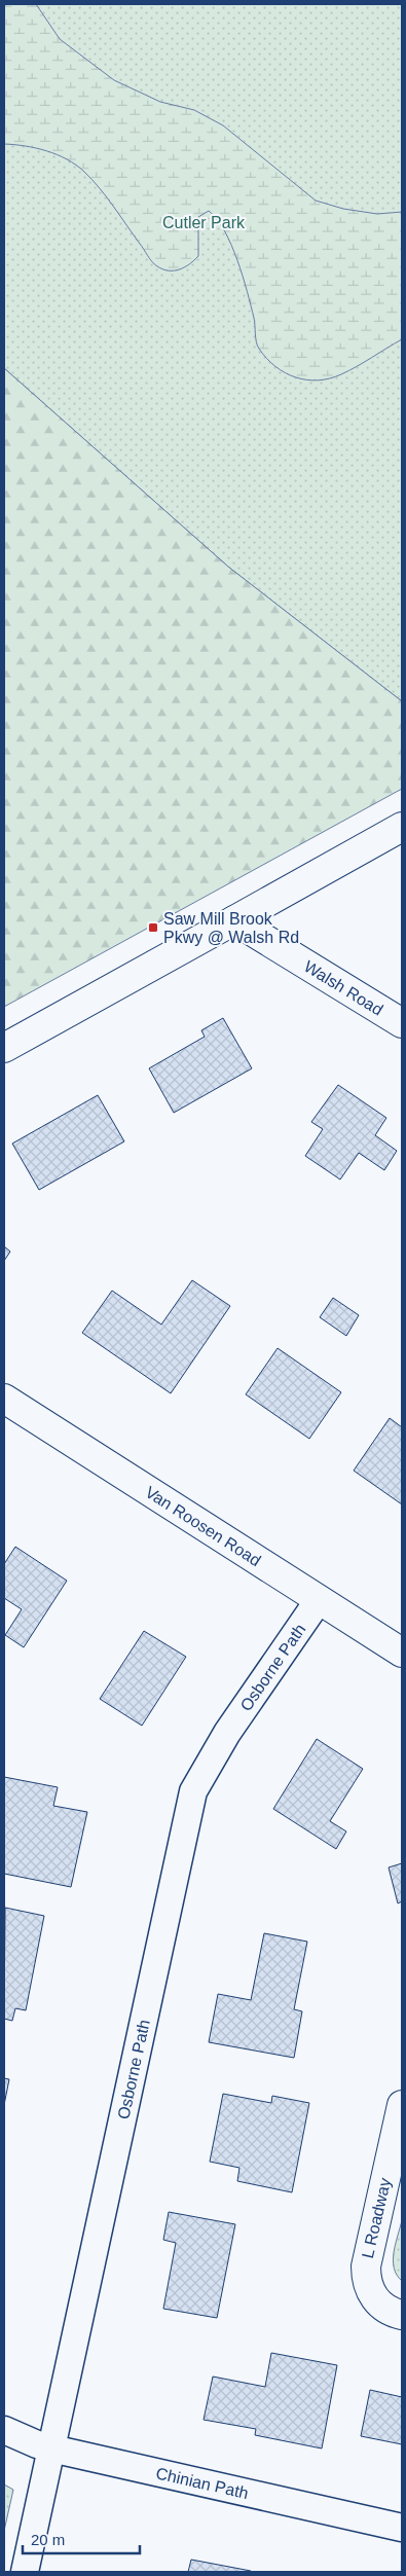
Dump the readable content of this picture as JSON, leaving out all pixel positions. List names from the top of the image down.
{
  "streets": {
    "street": [
      "Walsh Road",
      "Van Roosen Road",
      "Osborne Path",
      "L Roadway",
      "Chinian Path"
    ]
  },
  "crossings": [
    ["Van Roosen Road", "Osborne Path"],
    ["Osborne Path", "Chinian Path"]
  ],
  "parks": ["Cutler Park"],
  "places": {
    "transit": ["Saw Mill Brook Pkwy @ Walsh Rd"]
  },
  "scale_bar": "20 m"
}
